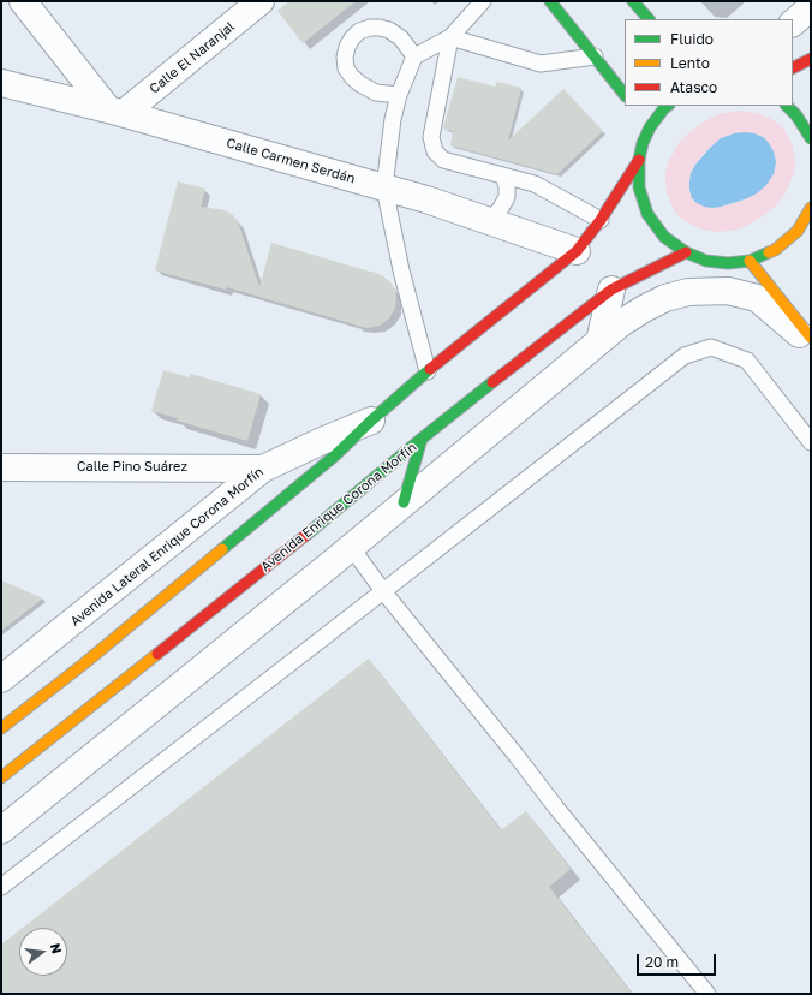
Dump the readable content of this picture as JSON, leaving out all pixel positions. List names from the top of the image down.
{
  "streets": {
    "main road": ["Avenida Enrique Corona Morfín"],
    "street": [
      "Calle El Naranjal",
      "Calle Carmen Serdán",
      "Calle Pino Suárez",
      "Avenida Lateral Enrique Corona Morfín"
    ]
  },
  "crossings": [
    ["Calle El Naranjal", "Calle Carmen Serdán"],
    ["Calle Pino Suárez", "Avenida Lateral Enrique Corona Morfín"]
  ],
  "legend": ["Fluido", "Lento", "Atasco"],
  "scale_bar": "20 m",
  "north": "right"
}
